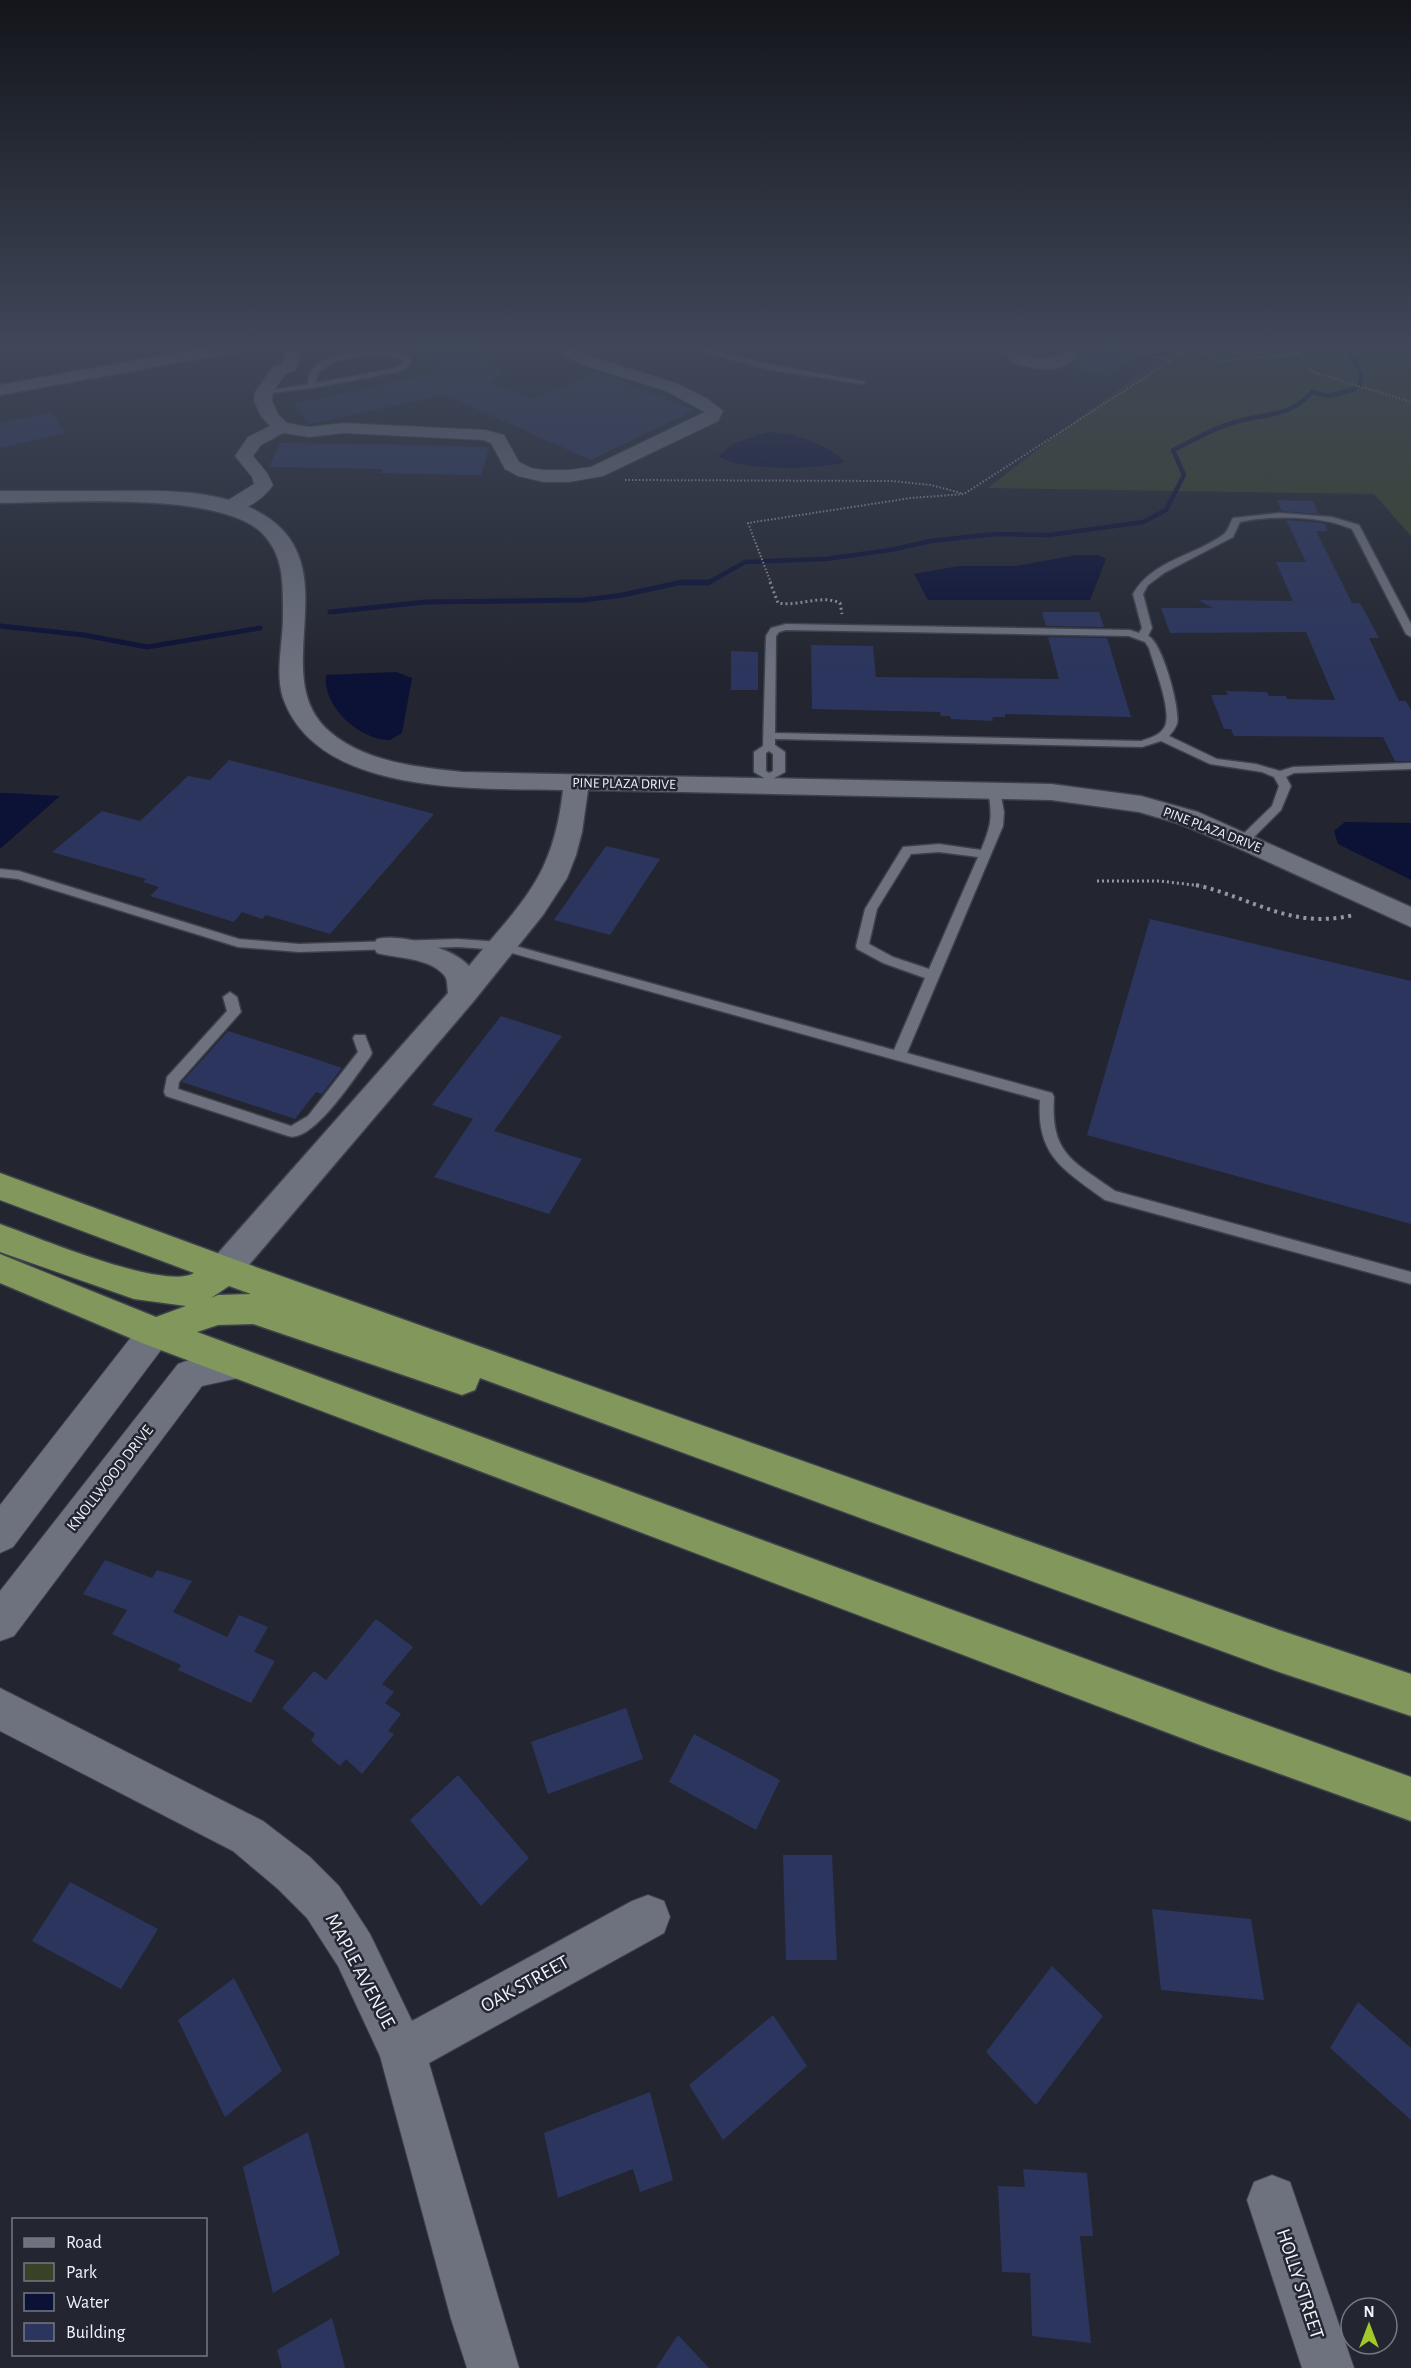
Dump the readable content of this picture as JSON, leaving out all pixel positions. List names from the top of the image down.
{
  "streets": {
    "street": [
      "PINE PLAZA DRIVE",
      "KNOLLWOOD DRIVE",
      "MAPLE AVENUE",
      "OAK STREET",
      "HOLLY STREET"
    ]
  },
  "crossings": [
    ["MAPLE AVENUE", "OAK STREET"]
  ],
  "legend": [
    "Road",
    "Park",
    "Water",
    "Building"
  ],
  "north": "top"
}
